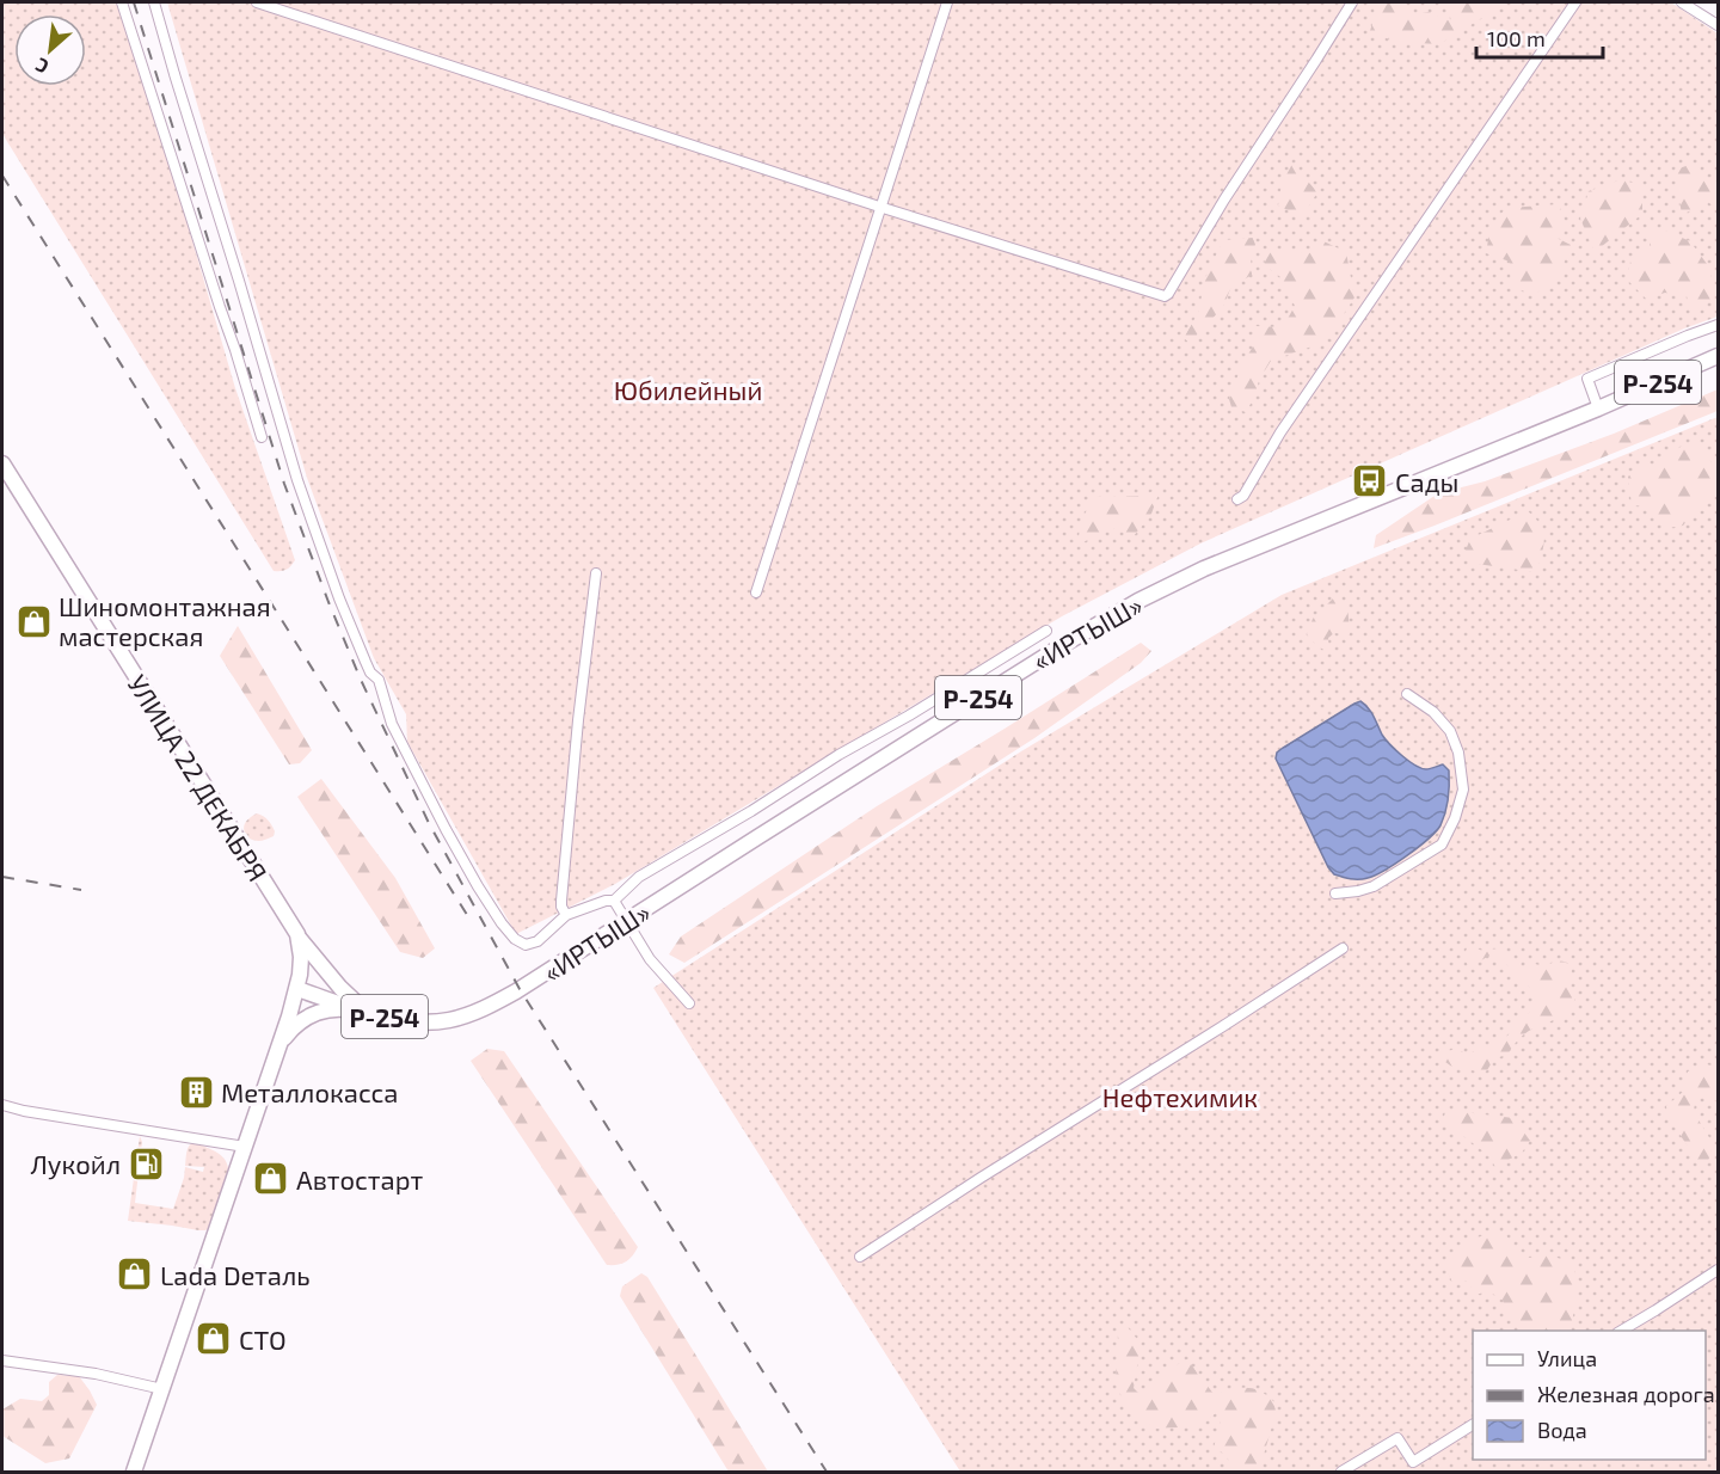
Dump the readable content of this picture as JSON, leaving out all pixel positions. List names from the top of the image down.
{
  "streets": {
    "main road": ["Р-254", "«ИРТЫШ»", "УЛИЦА 22 ДЕКАБРЯ"]
  },
  "crossings": [
    ["«ИРТЫШ»", "УЛИЦА 22 ДЕКАБРЯ"]
  ],
  "parks": ["Юбилейный", "Нефтехимик"],
  "places": {
    "bus stop": ["Сады"],
    "shop": [
      "Шиномонтажная мастерская",
      "Автостарт",
      "Lada Dеталь",
      "СТО"
    ],
    "building": ["Металлокасса"],
    "fuel station": ["Лукойл"]
  },
  "legend": ["Улица", "Железная дорога", "Вода"],
  "scale_bar": "100 m",
  "north": "bottom left"
}
